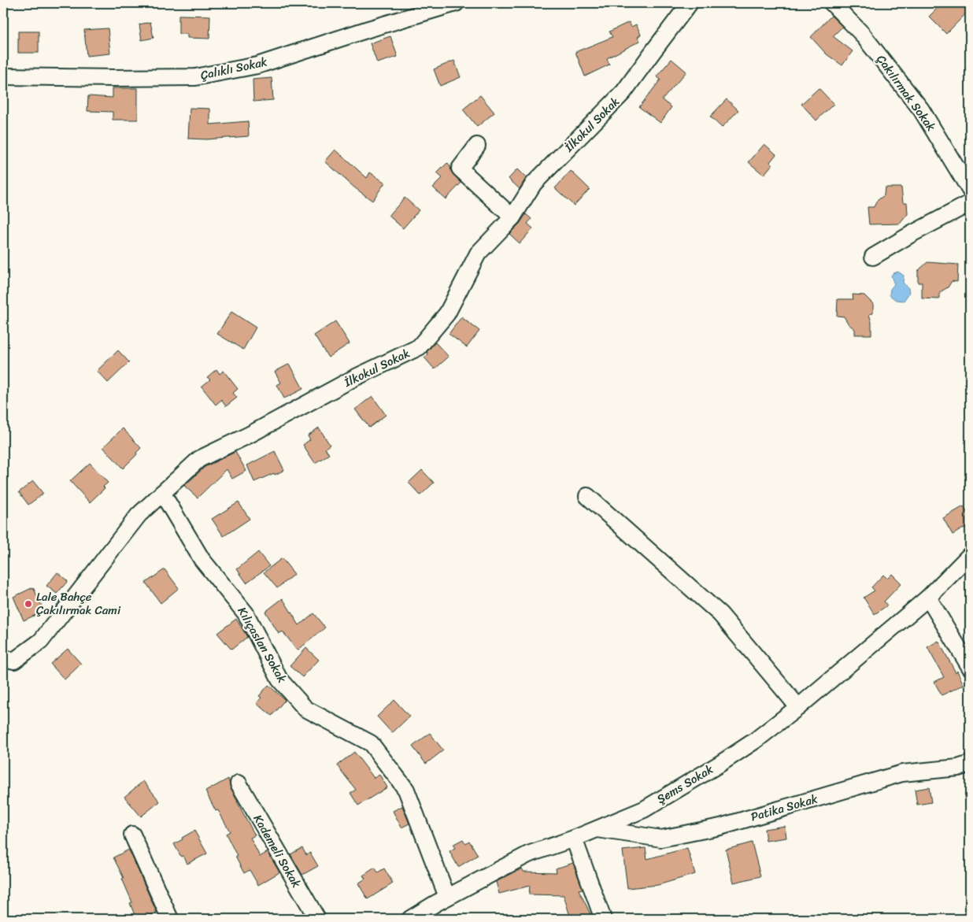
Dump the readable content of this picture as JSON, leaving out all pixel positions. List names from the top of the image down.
{
  "streets": {
    "street": [
      "Çalıklı Sokak",
      "Çakılırmak Sokak",
      "İlkokul Sokak",
      "Kılıçaslan Sokak",
      "Şems Sokak",
      "Patika Sokak",
      "Kademeli Sokak"
    ]
  },
  "crossings": [
    ["İlkokul Sokak", "Kılıçaslan Sokak"],
    ["Kılıçaslan Sokak", "Şems Sokak"],
    ["Şems Sokak", "Patika Sokak"]
  ],
  "places": ["Lale Bahçe Çakılırmak Cami"]
}
